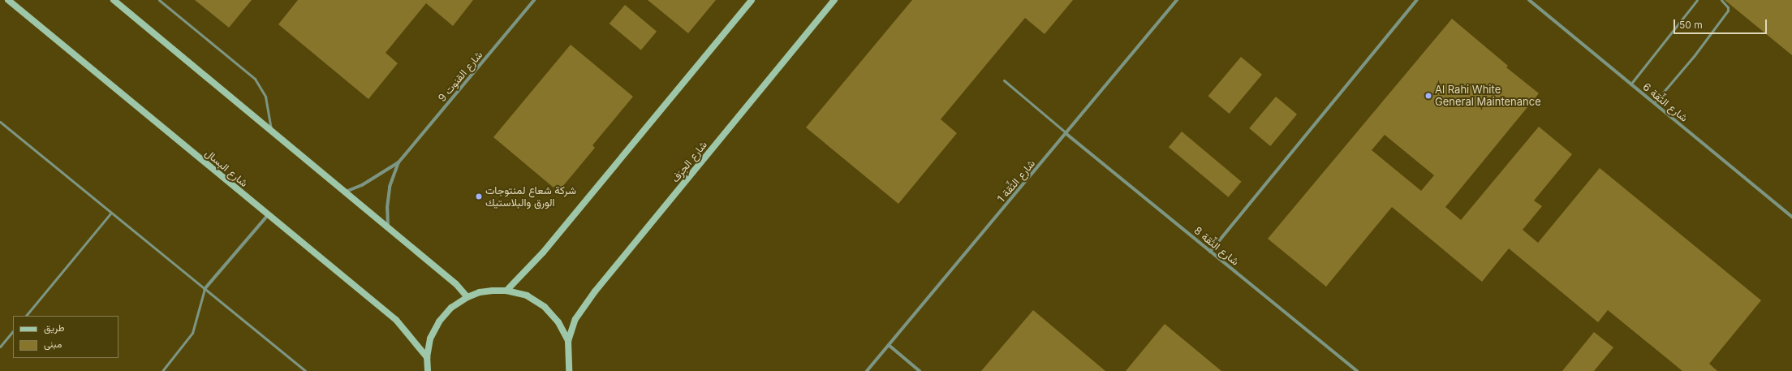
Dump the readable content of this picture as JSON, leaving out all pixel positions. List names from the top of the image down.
{
  "streets": {
    "street": [
      "شارع القنوت 9",
      "شارع الثِّقة 6",
      "شارع الحِرَف",
      "شارع البسال",
      "شارع الثِّقة 1",
      "شارع الثِّقة 8"
    ]
  },
  "crossings": [
    ["شارع الثِّقة 1", "شارع الثِّقة 8"]
  ],
  "places": ["Al Rahi White General Maintenance", "شركة شعاع لمنتوجات الورق والبلاستيك"],
  "legend": ["طريق", "مبنى"],
  "scale_bar": "50 m"
}
